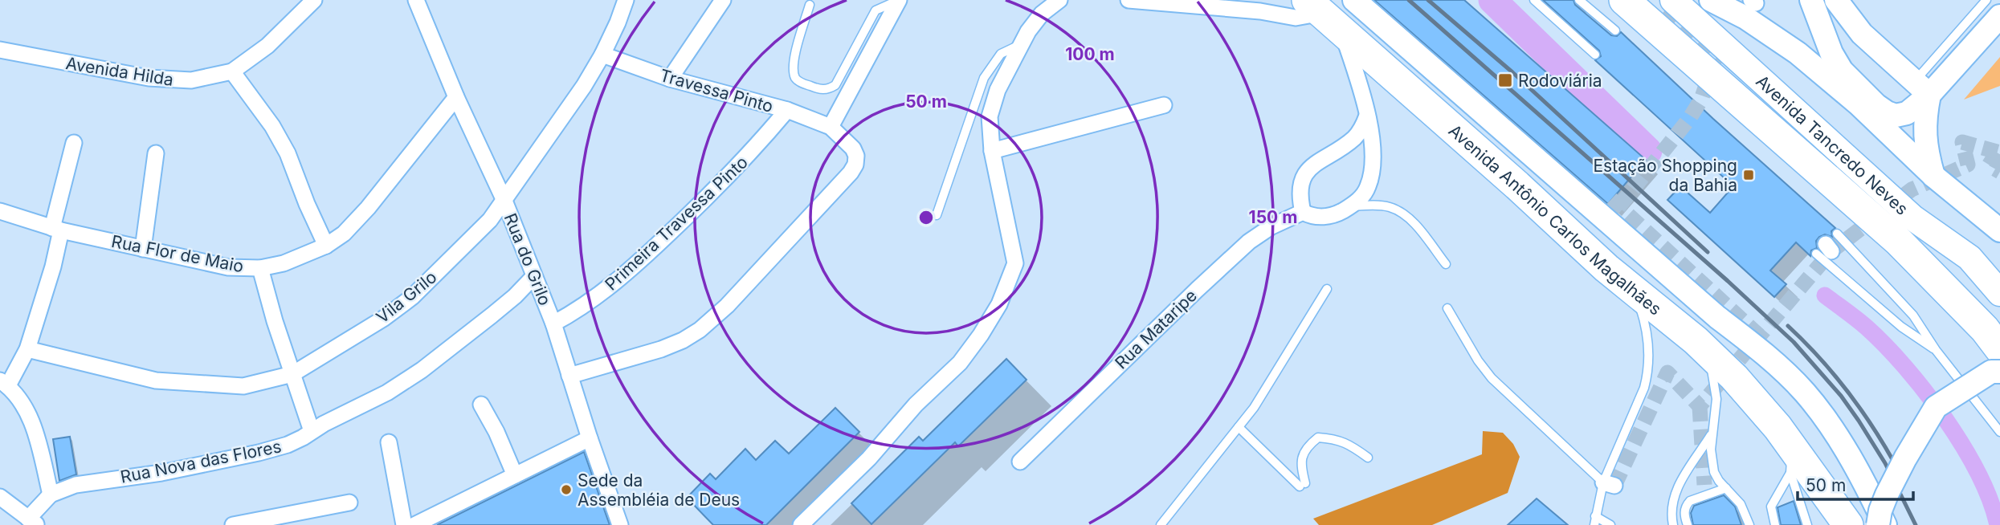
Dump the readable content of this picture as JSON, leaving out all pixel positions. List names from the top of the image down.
{
  "streets": {
    "highway": ["Avenida Tancredo Neves", "Avenida Antônio Carlos Magalhães"],
    "street": [
      "Avenida Hilda",
      "Travessa Pinto",
      "Primeira Travessa Pinto",
      "Rua Flor de Maio",
      "Rua do Grilo",
      "Vila Grilo",
      "Rua Mataripe",
      "Rua Nova das Flores"
    ]
  },
  "crossings": [
    ["Travessa Pinto", "Primeira Travessa Pinto"],
    ["Travessa Pinto", "Rua do Grilo"],
    ["Travessa Pinto", "Vila Grilo"],
    ["Primeira Travessa Pinto", "Rua do Grilo"],
    ["Rua Flor de Maio", "Rua do Grilo"],
    ["Rua do Grilo", "Vila Grilo"],
    ["Rua do Grilo", "Rua Nova das Flores"]
  ],
  "places": {
    "transit": ["Rodoviária", "Estação Shopping da Bahia"],
    "other": ["Sede da Assembléia de Deus"]
  },
  "scale_bar": "50 m",
  "rings": ["100 m", "50 m", "150 m"]
}
